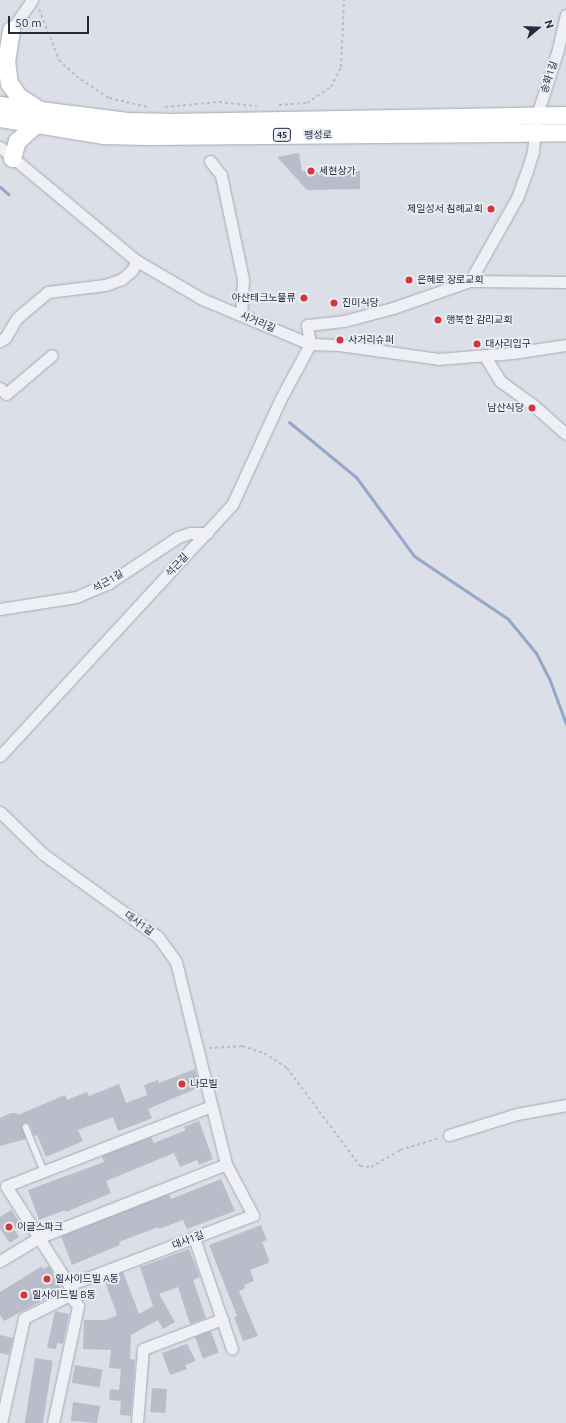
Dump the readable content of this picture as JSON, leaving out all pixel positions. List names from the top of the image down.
{
  "streets": {
    "main road": ["45", "팽성로"],
    "street": [
      "송화1길",
      "사거리길",
      "석근길",
      "석근1길",
      "대사1길"
    ]
  },
  "crossings": [
    ["송화1길", "팽성로"],
    ["사거리길", "석근길"],
    ["석근길", "석근1길"]
  ],
  "places": [
    "세현상가",
    "제일성서 침례교회",
    "은혜로 장로교회",
    "아산테크노물류",
    "진미식당",
    "행복한 감리교회",
    "사거리슈퍼",
    "대사리입구",
    "남산식당",
    "나모빌",
    "이글스파크",
    "힐사이드빌 A동",
    "힐사이드빌 B동"
  ],
  "scale_bar": "50 m",
  "north": "right"
}
